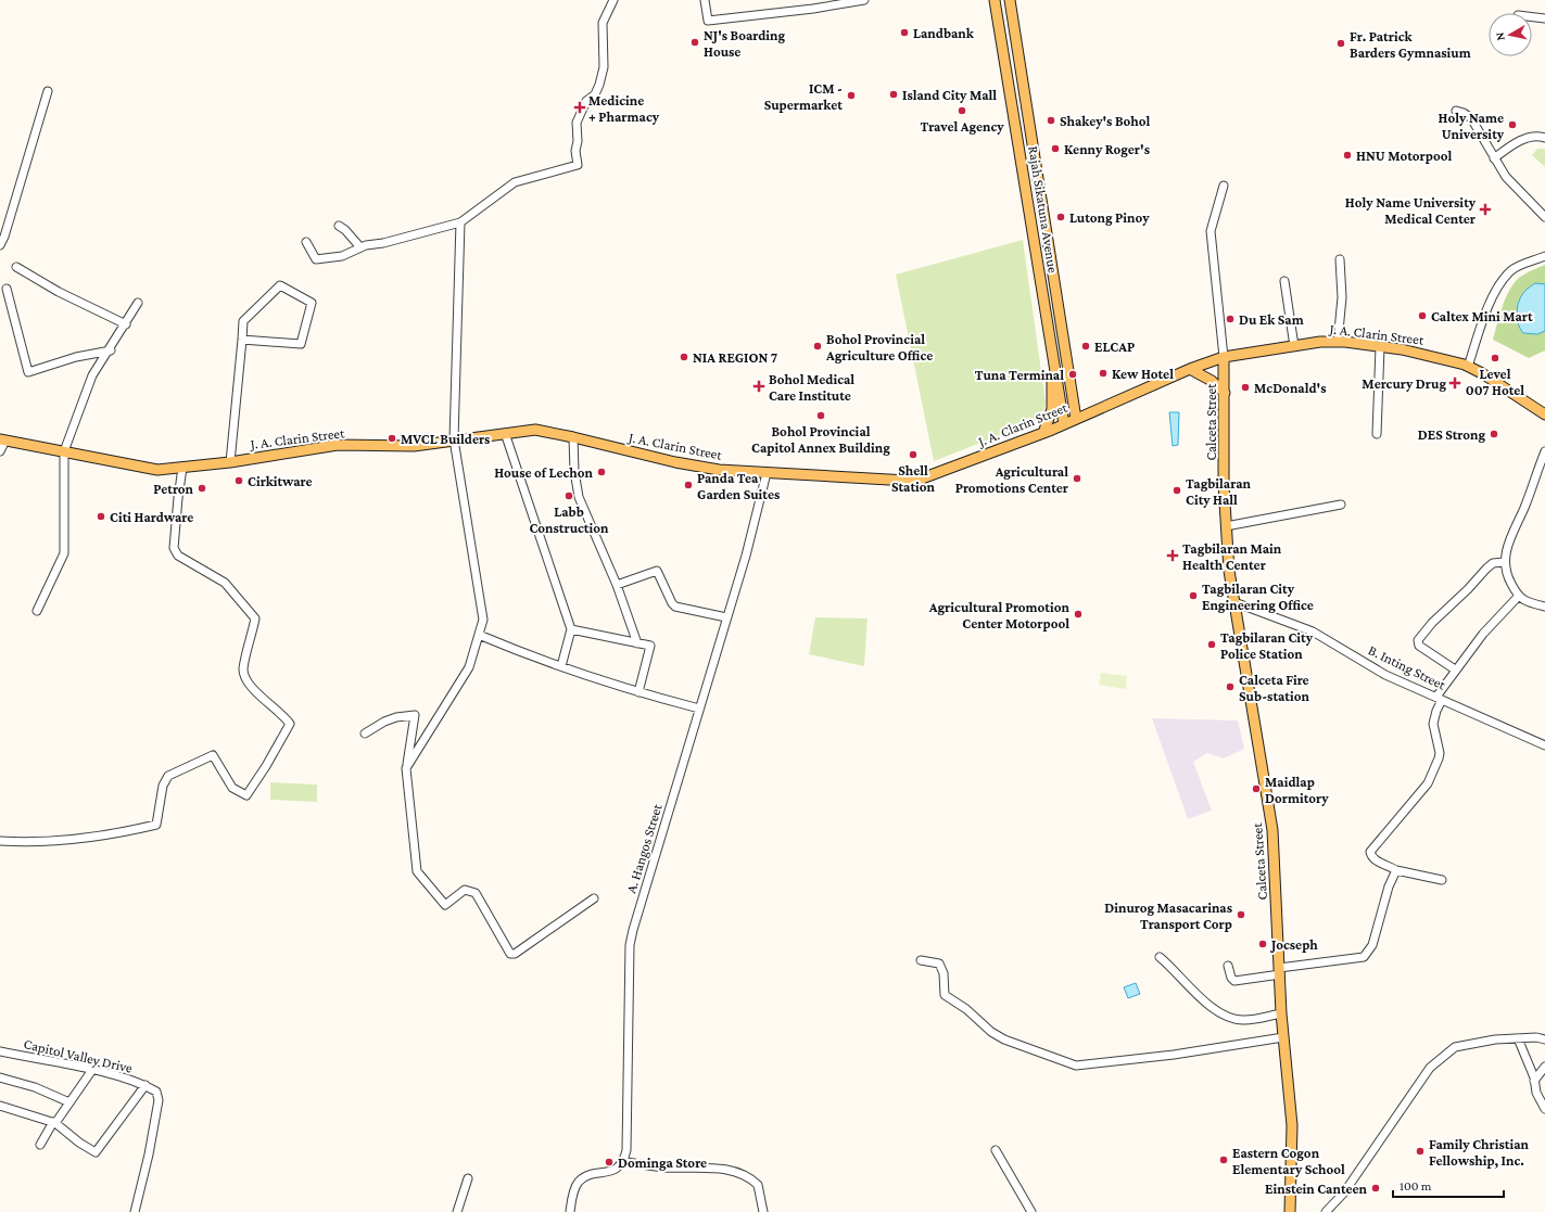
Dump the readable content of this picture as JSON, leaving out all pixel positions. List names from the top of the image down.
{
  "streets": {
    "main road": ["Rajah Sikatuna Avenue", "J. A. Clarin Street", "Calceta Street"],
    "street": ["B. Inting Street", "A. Hangos Street", "Capitol Valley Drive"]
  },
  "crossings": [
    ["Rajah Sikatuna Avenue", "J. A. Clarin Street"],
    ["J. A. Clarin Street", "Calceta Street"],
    ["J. A. Clarin Street", "A. Hangos Street"],
    ["Calceta Street", "B. Inting Street"]
  ],
  "places": {
    "other": [
      "Landbank",
      "NJ's Boarding House",
      "Fr. Patrick Barders Gymnasium",
      "Island City Mall",
      "ICM - Supermarket",
      "Travel Agency",
      "Shakey's Bohol",
      "Holy Name University",
      "Kenny Roger's",
      "HNU Motorpool",
      "Lutong Pinoy",
      "Caltex Mini Mart",
      "Du Ek Sam",
      "Bohol Provincial Agriculture Office",
      "ELCAP",
      "NIA REGION 7",
      "Level 007 Hotel",
      "Kew Hotel",
      "Tuna Terminal",
      "McDonald's",
      "Bohol Provincial Capitol Annex Building",
      "DES Strong",
      "MVCL Builders",
      "Shell Station",
      "House of Lechon",
      "Agricultural Promotions Center",
      "Cirkitware",
      "Panda Tea Garden Suites",
      "Petron",
      "Tagbilaran City Hall",
      "Labb Construction",
      "Citi Hardware",
      "Tagbilaran City Engineering Office",
      "Agricultural Promotion Center Motorpool",
      "Tagbilaran City Police Station",
      "Calceta Fire Sub-station",
      "Maidlap Dormitory",
      "Dinurog Masacarinas Transport Corp",
      "Jocseph",
      "Family Christian Fellowship, Inc.",
      "Eastern Cogon Elementary School",
      "Dominga Store",
      "Einstein Canteen"
    ],
    "health": [
      "Medicine + Pharmacy",
      "Holy Name University Medical Center",
      "Mercury Drug",
      "Bohol Medical Care Institute",
      "Tagbilaran Main Health Center"
    ]
  },
  "scale_bar": "100 m",
  "north": "left"
}
